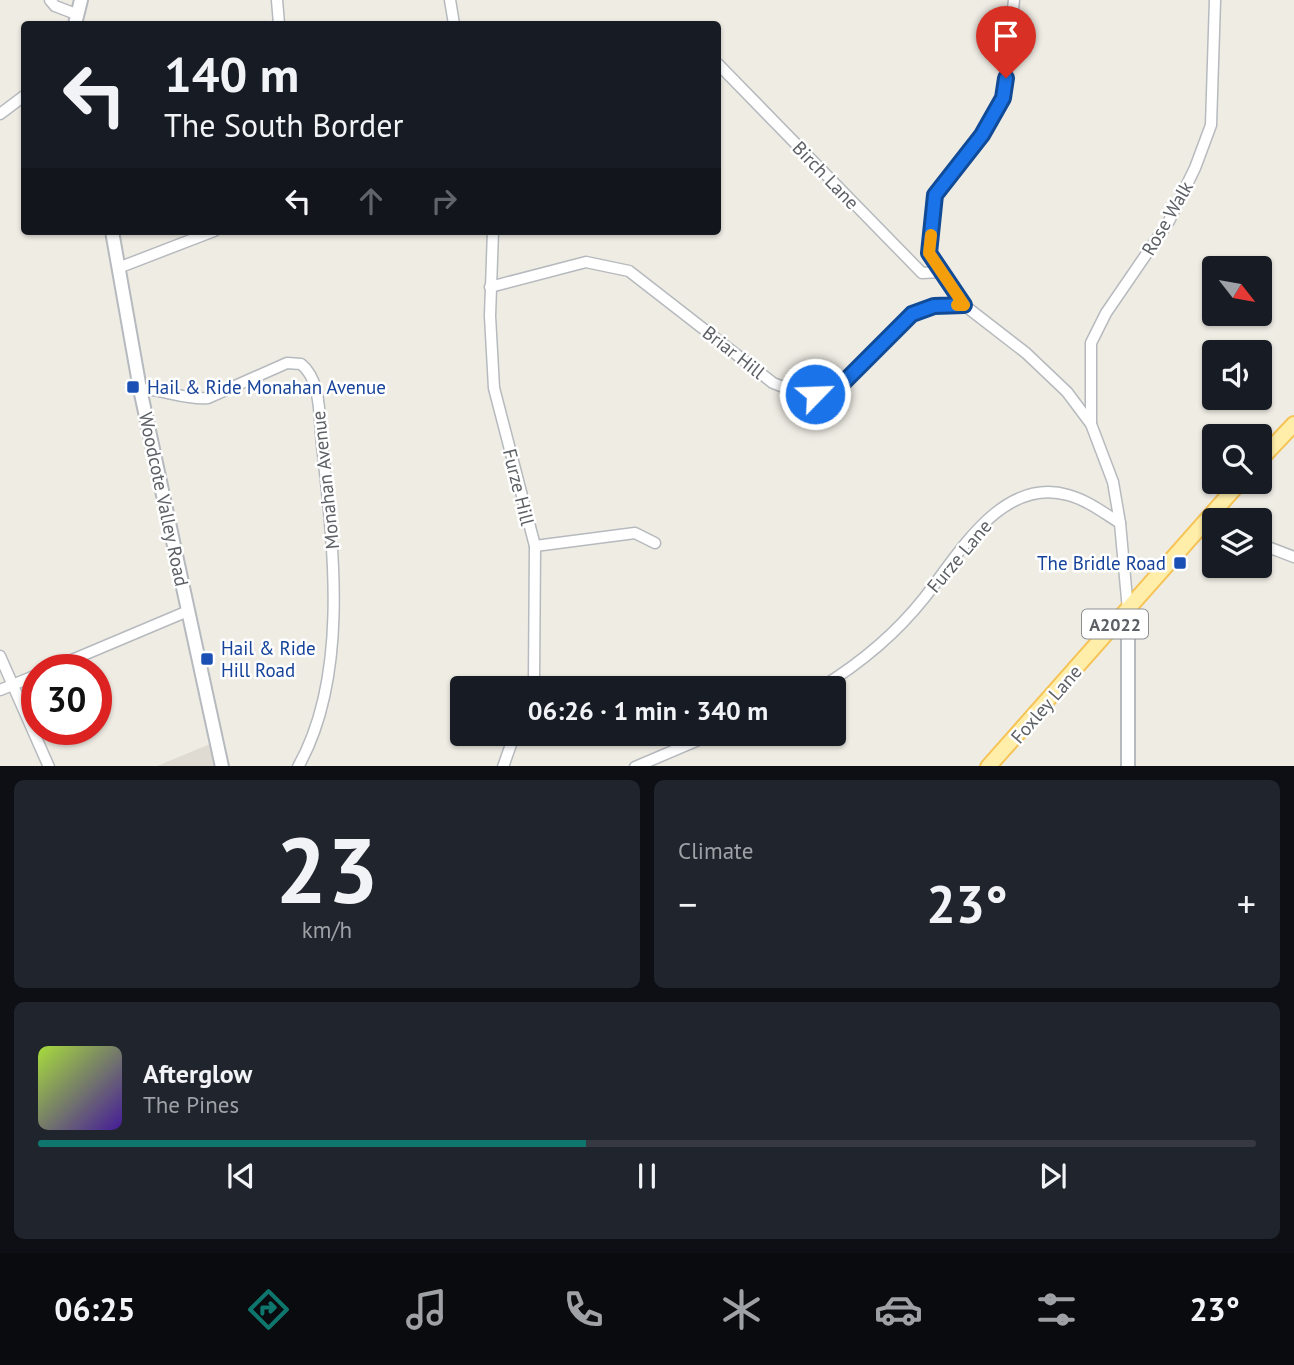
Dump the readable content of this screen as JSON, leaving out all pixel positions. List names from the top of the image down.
{
  "streets": {
    "main road": ["A2022", "Foxley Lane"],
    "street": [
      "Birch Lane",
      "Rose Walk",
      "Briar Hill",
      "Monahan Avenue",
      "Furze Hill",
      "Woodcote Valley Road",
      "Furze Lane"
    ]
  },
  "crossings": [
    ["Briar Hill", "Furze Hill"],
    ["Monahan Avenue", "Woodcote Valley Road"]
  ],
  "places": {
    "transit": ["Hail & Ride Monahan Avenue", "The Bridle Road", "Hail & Ride Hill Road"]
  },
  "north": "bottom right",
  "page": {
    "turn": ["140 m", "The South Border"],
    "limit": "30",
    "trip": "06:26 · 1 min · 340 m",
    "tile": [
      ["23", "km/h"],
      "Climate"
    ],
    "heat": ["−", "23°", "+"],
    "song": ["Afterglow", "The Pines"],
    "tabs": ["06:25", "23°"]
  }
}
